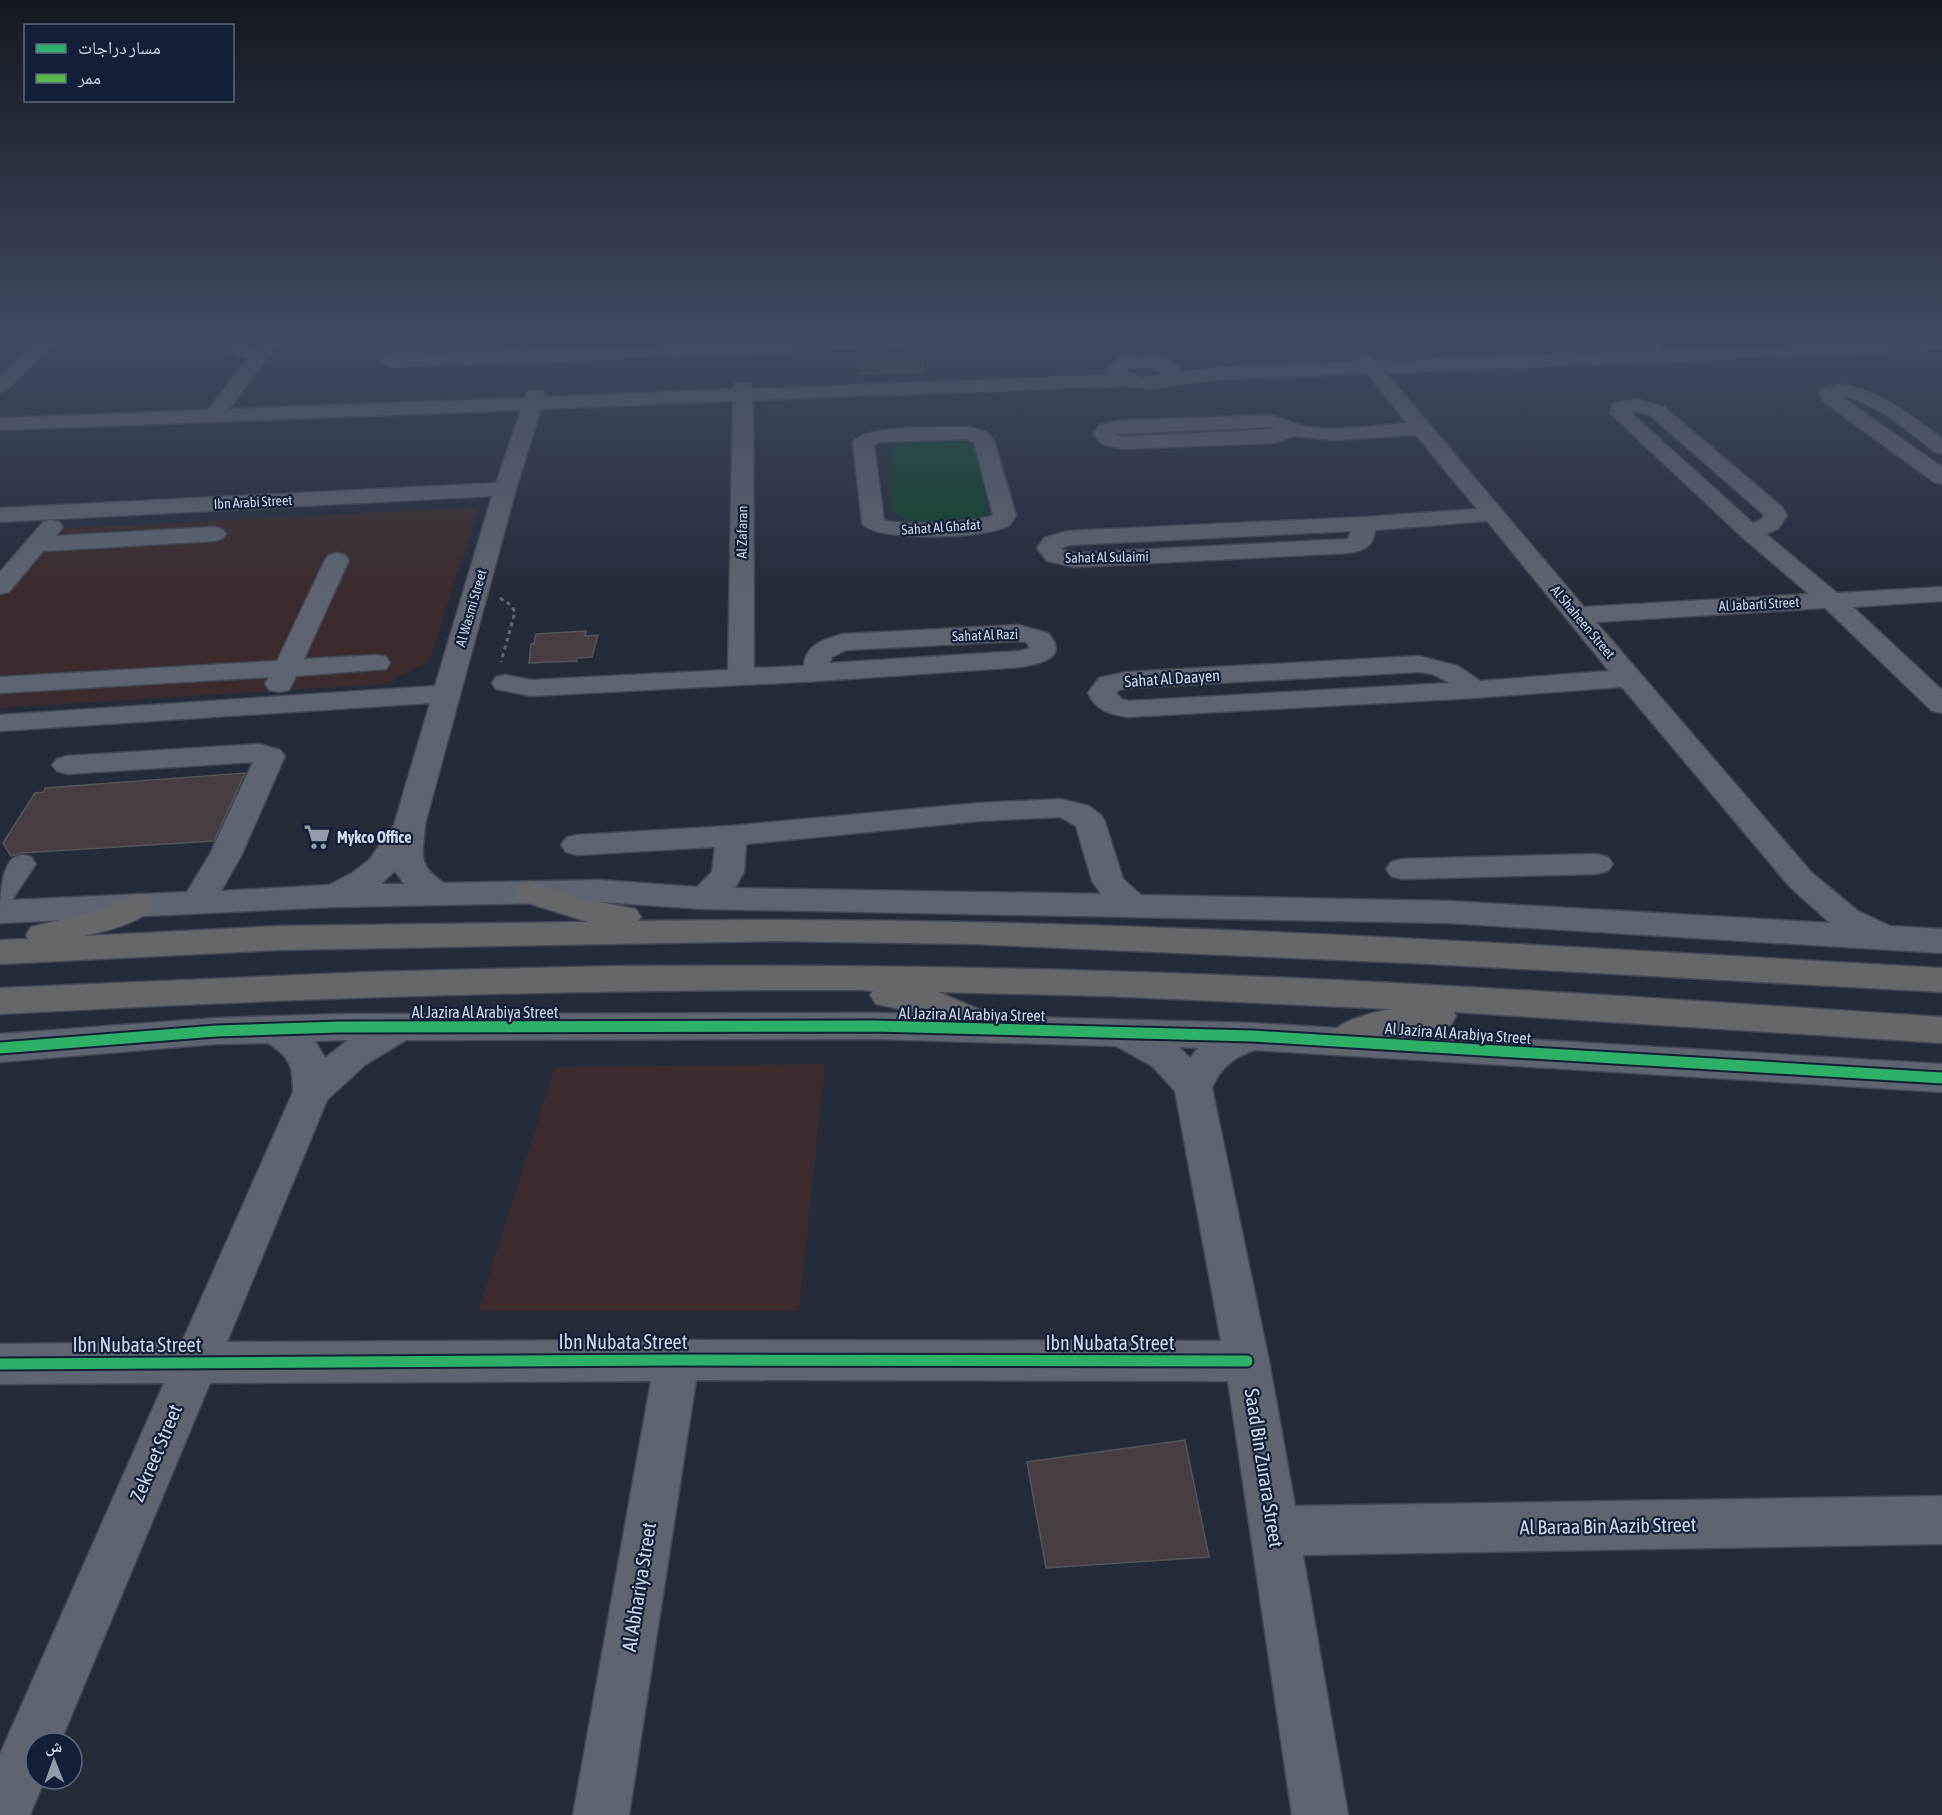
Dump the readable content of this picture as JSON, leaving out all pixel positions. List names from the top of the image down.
{
  "streets": {
    "main road": ["Al Jazira Al Arabiya Street"],
    "street": [
      "Ibn Arabi Street",
      "Sahat Al Ghafat",
      "Al Zafaran",
      "Sahat Al Sulaimi",
      "Al Jabarti Street",
      "Al Wasmi Street",
      "Al Shaheen Street",
      "Sahat Al Razi",
      "Sahat Al Daayen",
      "Ibn Nubata Street",
      "Zekreet Street",
      "Saad Bin Zurara Street",
      "Al Baraa Bin Aazib Street",
      "Al Abhariya Street"
    ]
  },
  "crossings": [
    ["Ibn Arabi Street", "Al Wasmi Street"],
    ["Al Zafaran", "Sahat Al Razi"],
    ["Sahat Al Sulaimi", "Al Shaheen Street"],
    ["Al Jabarti Street", "Al Shaheen Street"],
    ["Al Shaheen Street", "Sahat Al Daayen"],
    ["Al Jazira Al Arabiya Street", "Zekreet Street"],
    ["Al Jazira Al Arabiya Street", "Saad Bin Zurara Street"],
    ["Ibn Nubata Street", "Zekreet Street"],
    ["Ibn Nubata Street", "Saad Bin Zurara Street"],
    ["Ibn Nubata Street", "Al Abhariya Street"],
    ["Saad Bin Zurara Street", "Al Baraa Bin Aazib Street"]
  ],
  "places": {
    "supermarket": ["Mykco Office"]
  },
  "legend": ["مسار دراجات", "ممر"],
  "north": "top"
}
